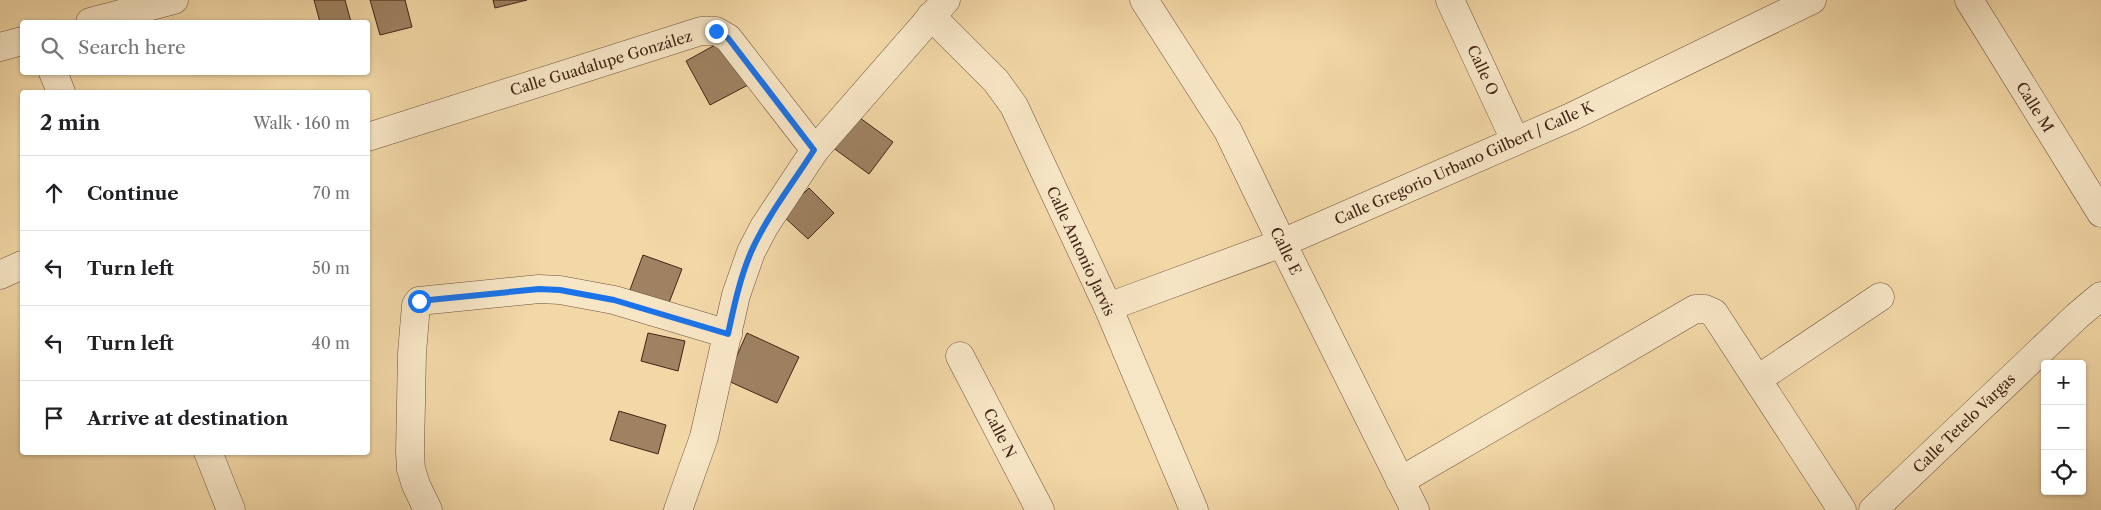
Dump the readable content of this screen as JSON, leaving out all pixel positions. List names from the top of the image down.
{
  "streets": {
    "street": [
      "Calle Guadalupe González",
      "Calle O",
      "Calle M",
      "Calle Gregorio Urbano Gilbert / Calle K",
      "Calle Antonio Jarvis",
      "Calle E",
      "Calle Tetelo Vargas",
      "Calle N"
    ]
  },
  "crossings": [
    ["Calle O", "Calle Gregorio Urbano Gilbert / Calle K"],
    ["Calle Gregorio Urbano Gilbert / Calle K", "Calle Antonio Jarvis"],
    ["Calle Gregorio Urbano Gilbert / Calle K", "Calle E"]
  ],
  "page": {
    "search": "Search here",
    "heading": ["2 min", "Walk · 160 m"],
    "list": [
      ["Continue", "70 m"],
      ["Turn left", "50 m"],
      ["Turn left", "40 m"],
      "Arrive at destination"
    ],
    "map_buttons": ["+", "−"]
  }
}
